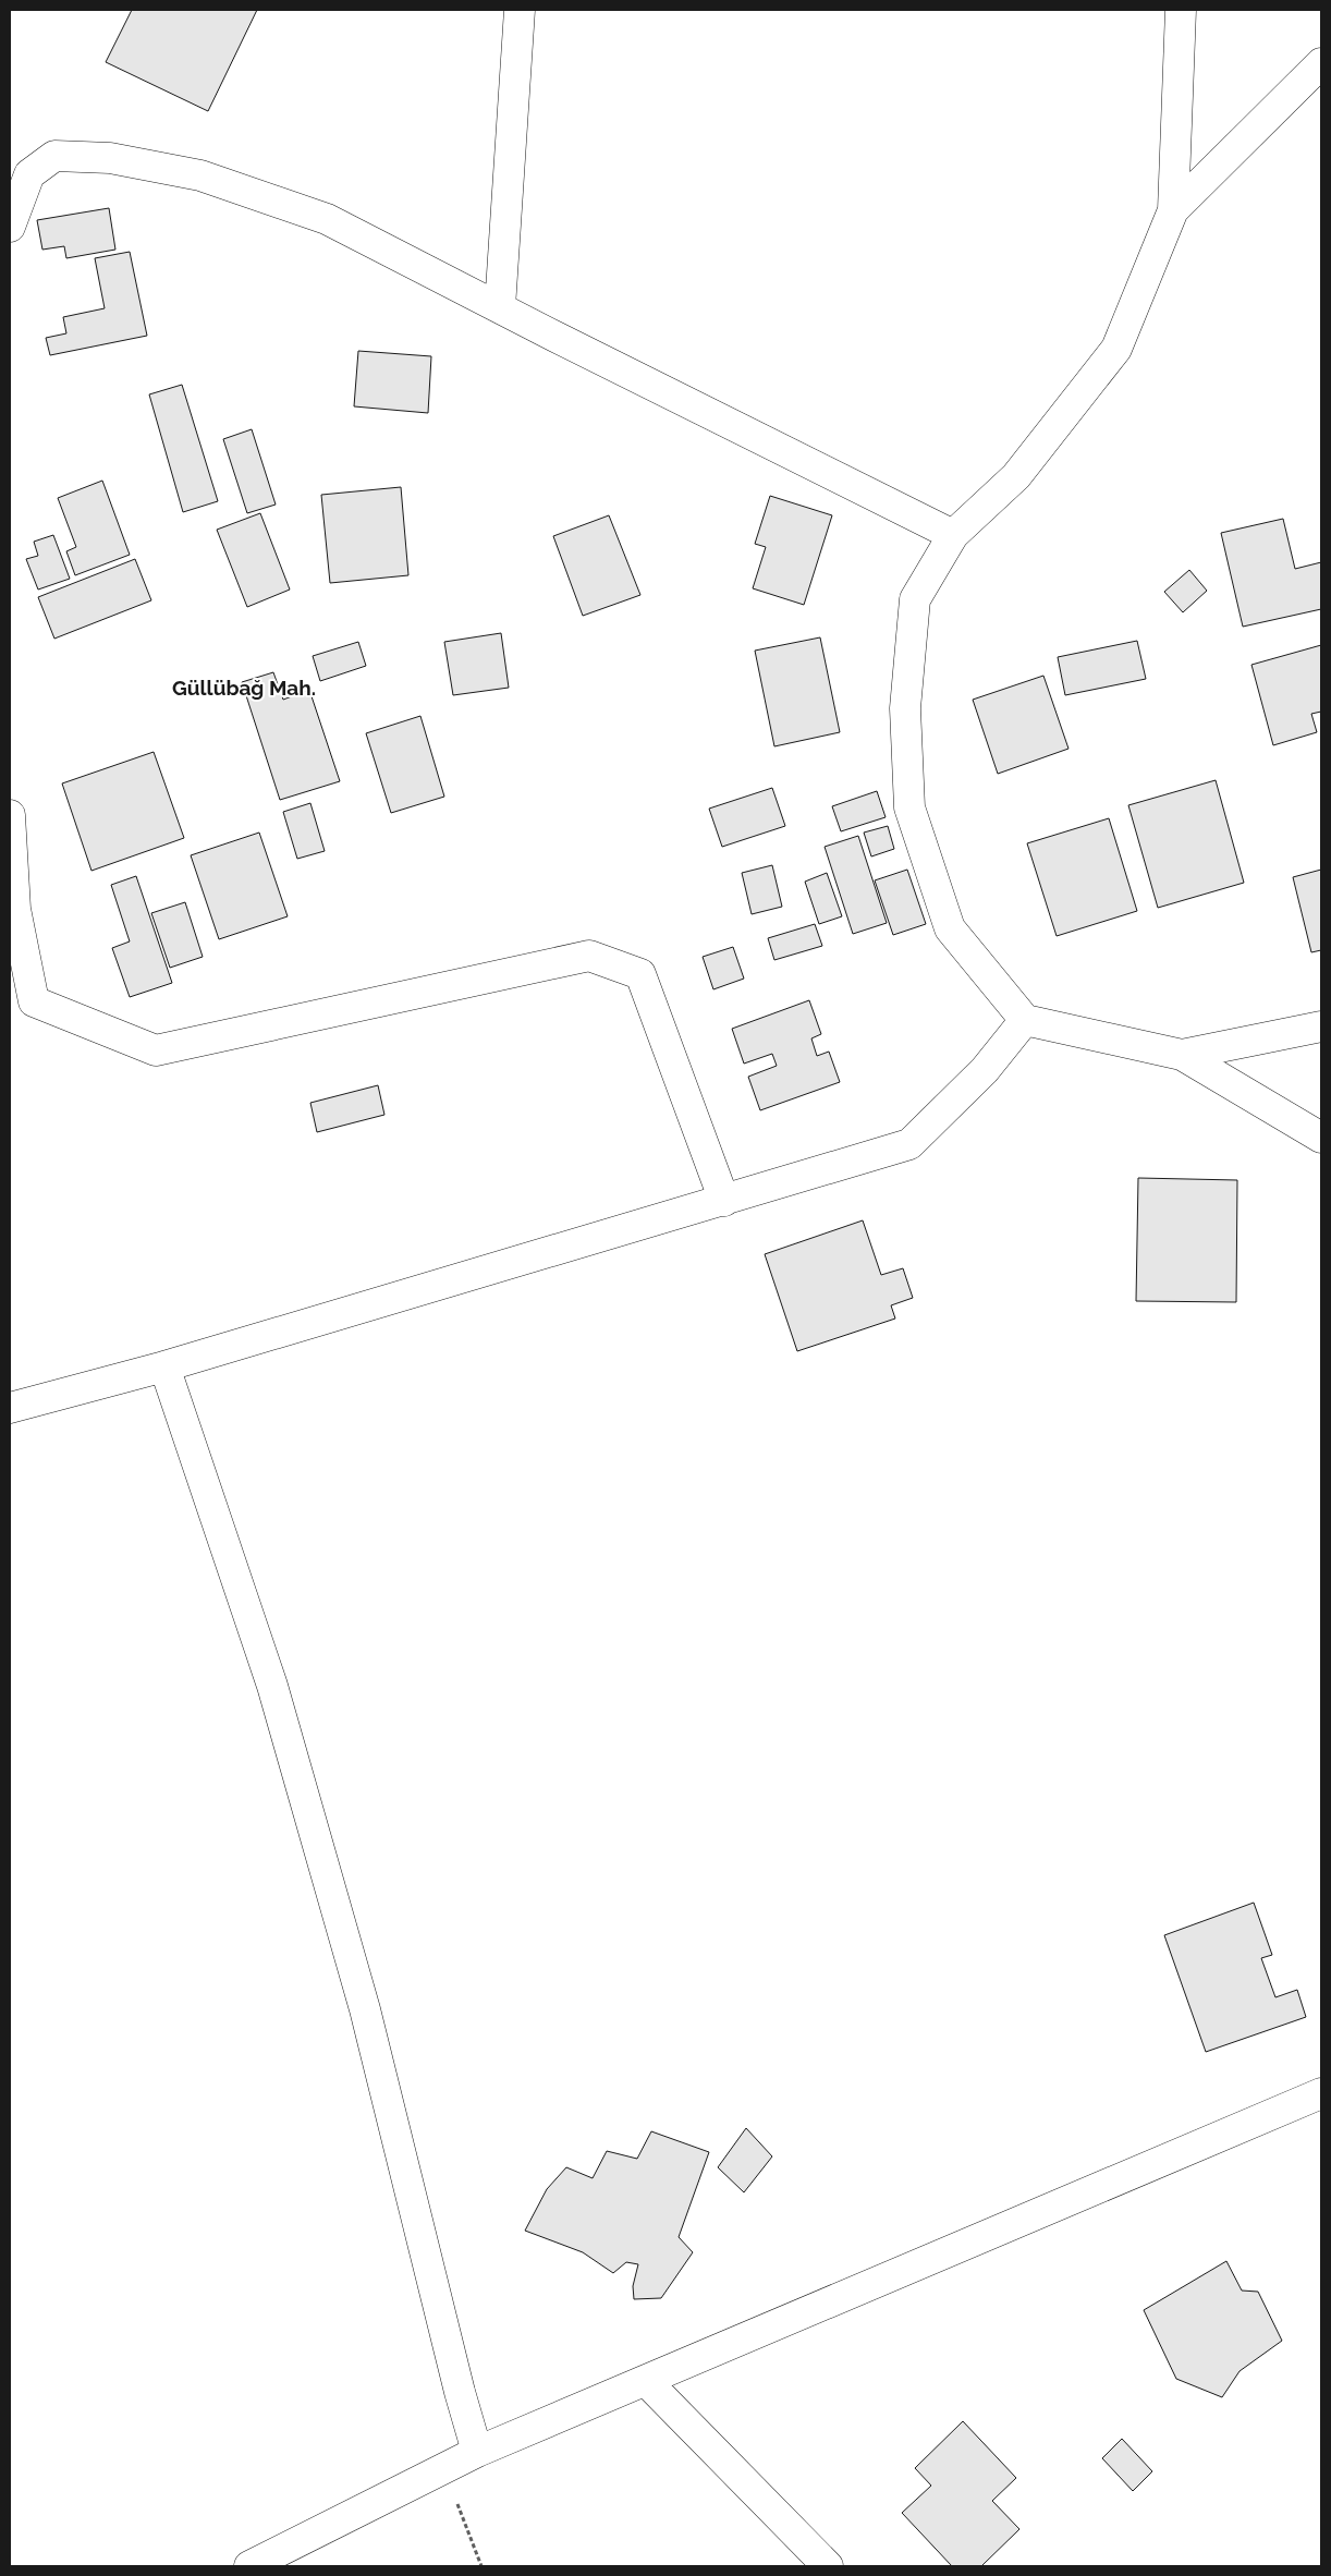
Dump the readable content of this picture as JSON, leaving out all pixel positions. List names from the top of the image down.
{
  "districts": ["Güllübağ Mah."]
}
